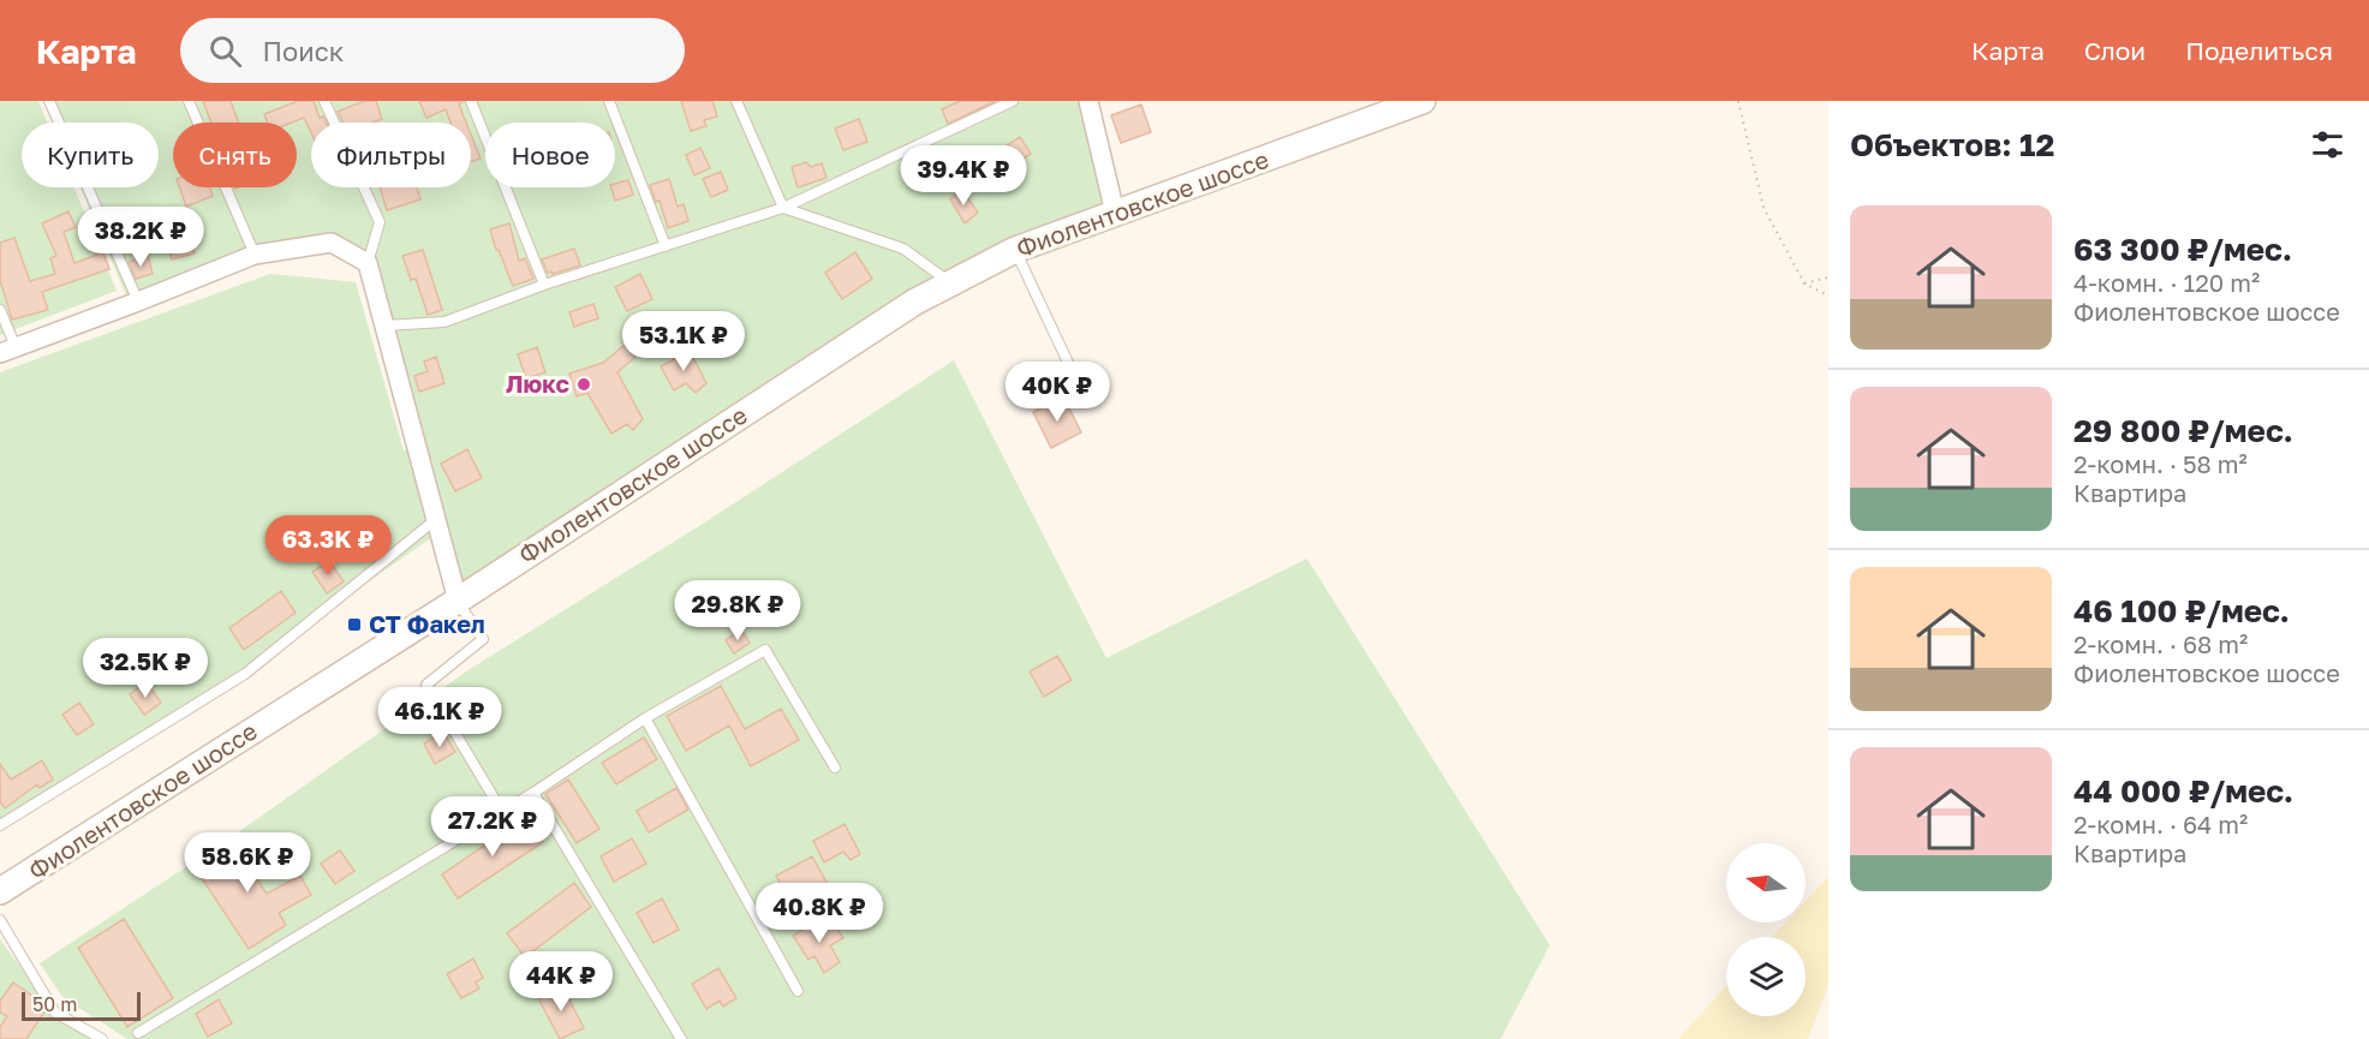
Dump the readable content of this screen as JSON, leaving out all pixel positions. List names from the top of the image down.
{
  "streets": {
    "main road": ["Фиолентовское шоссе"]
  },
  "places": {
    "other": ["Люкс"],
    "transit": ["СТ Факел"]
  },
  "scale_bar": "50 m",
  "north": "left",
  "page": {
    "header": "Карта",
    "search": "Поиск",
    "nav": ["Карта", "Слои", "Поделиться"],
    "heading": "Объектов: 12",
    "chip": [
      "Купить",
      "Снять",
      "Фильтры",
      "Новое"
    ],
    "price": [
      "39.4K ₽",
      "38.2K ₽",
      "53.1K ₽",
      "40K ₽",
      "63.3K ₽",
      "29.8K ₽",
      "32.5K ₽",
      "46.1K ₽",
      "27.2K ₽",
      "58.6K ₽",
      "40.8K ₽",
      "44K ₽"
    ],
    "list": [
      {
        "name": "63 300 ₽/мес.",
        "note": "4-комн. · 120 m² · Фиолентовское шоссе"
      },
      {
        "name": "29 800 ₽/мес.",
        "note": "2-комн. · 58 m² · Квартира"
      },
      {
        "name": "46 100 ₽/мес.",
        "note": "2-комн. · 68 m² · Фиолентовское шоссе"
      },
      {
        "name": "44 000 ₽/мес.",
        "note": "2-комн. · 64 m² · Квартира"
      }
    ],
    "scale": "50 m"
  }
}
